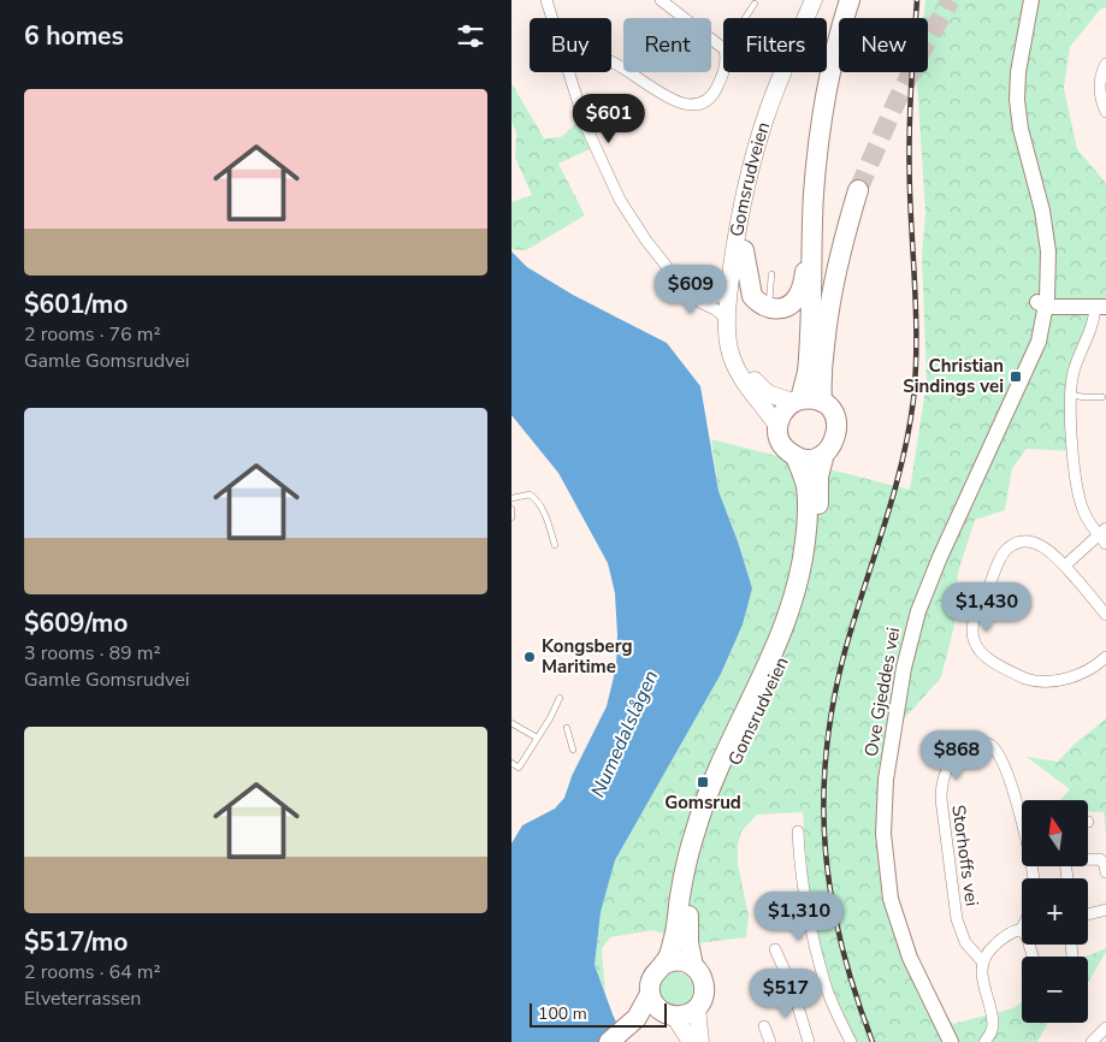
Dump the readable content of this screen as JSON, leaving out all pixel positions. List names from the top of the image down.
{
  "streets": {
    "highway": ["Gomsrudveien"],
    "street": ["Ove Gjeddes vei", "Storhoffs vei"]
  },
  "water": ["Numedalslågen"],
  "places": {
    "transit": ["Christian Sindings vei", "Gomsrud"],
    "other": ["Kongsberg Maritime"]
  },
  "scale_bar": "100 m",
  "north": "top",
  "page": {
    "heading": "6 homes",
    "chip": [
      "Buy",
      "Rent",
      "Filters",
      "New"
    ],
    "list": [
      {
        "name": "$601/mo",
        "note": "2 rooms · 76 m² · Gamle Gomsrudvei"
      },
      {
        "name": "$609/mo",
        "note": "3 rooms · 89 m² · Gamle Gomsrudvei"
      },
      {
        "name": "$517/mo",
        "note": "2 rooms · 64 m² · Elveterrassen"
      }
    ],
    "price": [
      "$601",
      "$609",
      "$1,430",
      "$868",
      "$1,310",
      "$517"
    ],
    "map_buttons": ["+", "−"],
    "scale": "100 m"
  }
}
